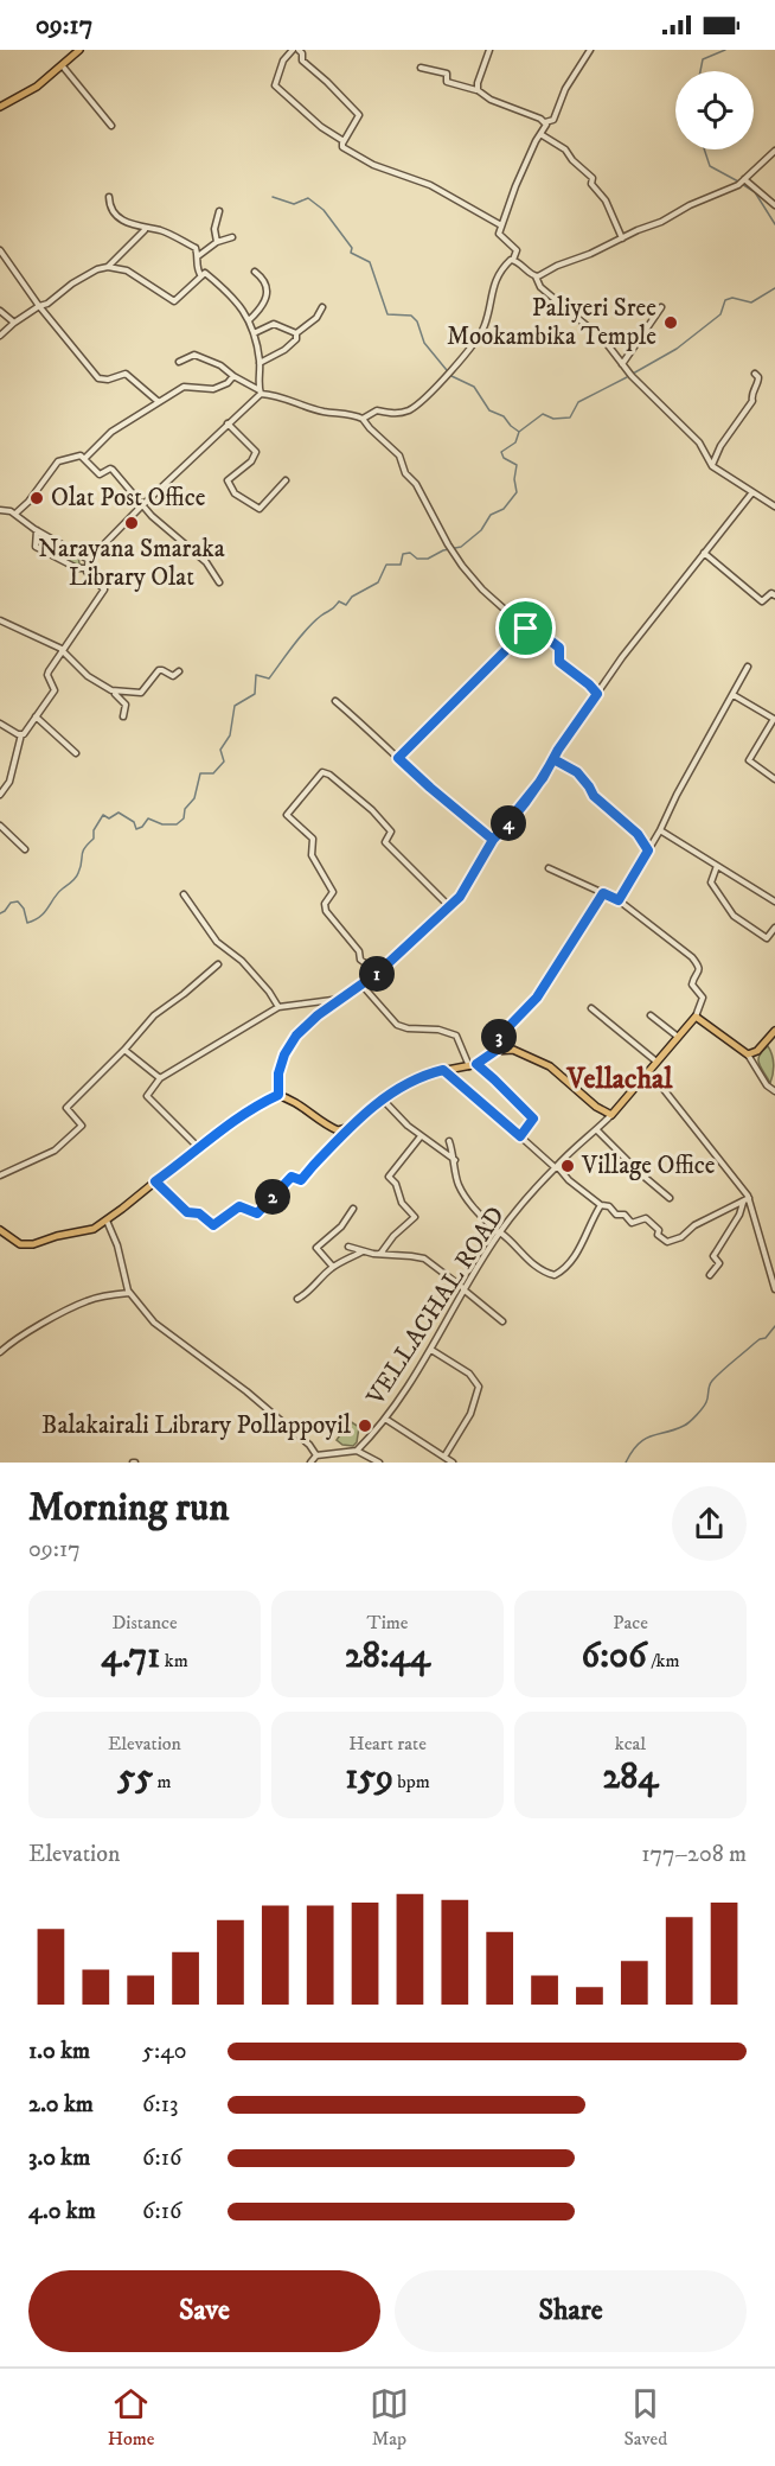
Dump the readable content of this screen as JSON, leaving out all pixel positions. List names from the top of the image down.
{
  "streets": {
    "street": ["VELLACHAL ROAD"]
  },
  "districts": ["Vellachal"],
  "places": [
    "Paliyeri Sree Mookambika Temple",
    "Olat Post Office",
    "Narayana Smaraka Library Olat",
    "Village Office",
    "Balakairali Library Pollappoyil"
  ],
  "page": {
    "status": "09:17",
    "pins": [
      "4",
      "1",
      "3",
      "2"
    ],
    "heading": ["Morning run", "09:17"],
    "stats": [
      ["Distance", "4.71 km"],
      ["Time", "28:44"],
      ["Pace", "6:06 /km"],
      ["Elevation", "55 m"],
      ["Heart rate", "159 bpm"],
      ["kcal", "284"]
    ],
    "chart": ["Elevation", "177–208 m"],
    "list": [
      {
        "name": "1.0 km",
        "note": "5:40"
      },
      {
        "name": "2.0 km",
        "note": "6:13"
      },
      {
        "name": "3.0 km",
        "note": "6:16"
      },
      {
        "name": "4.0 km",
        "note": "6:16"
      }
    ],
    "buttons": ["Save", "Share"],
    "tabs": ["Home", "Map", "Saved"]
  }
}
